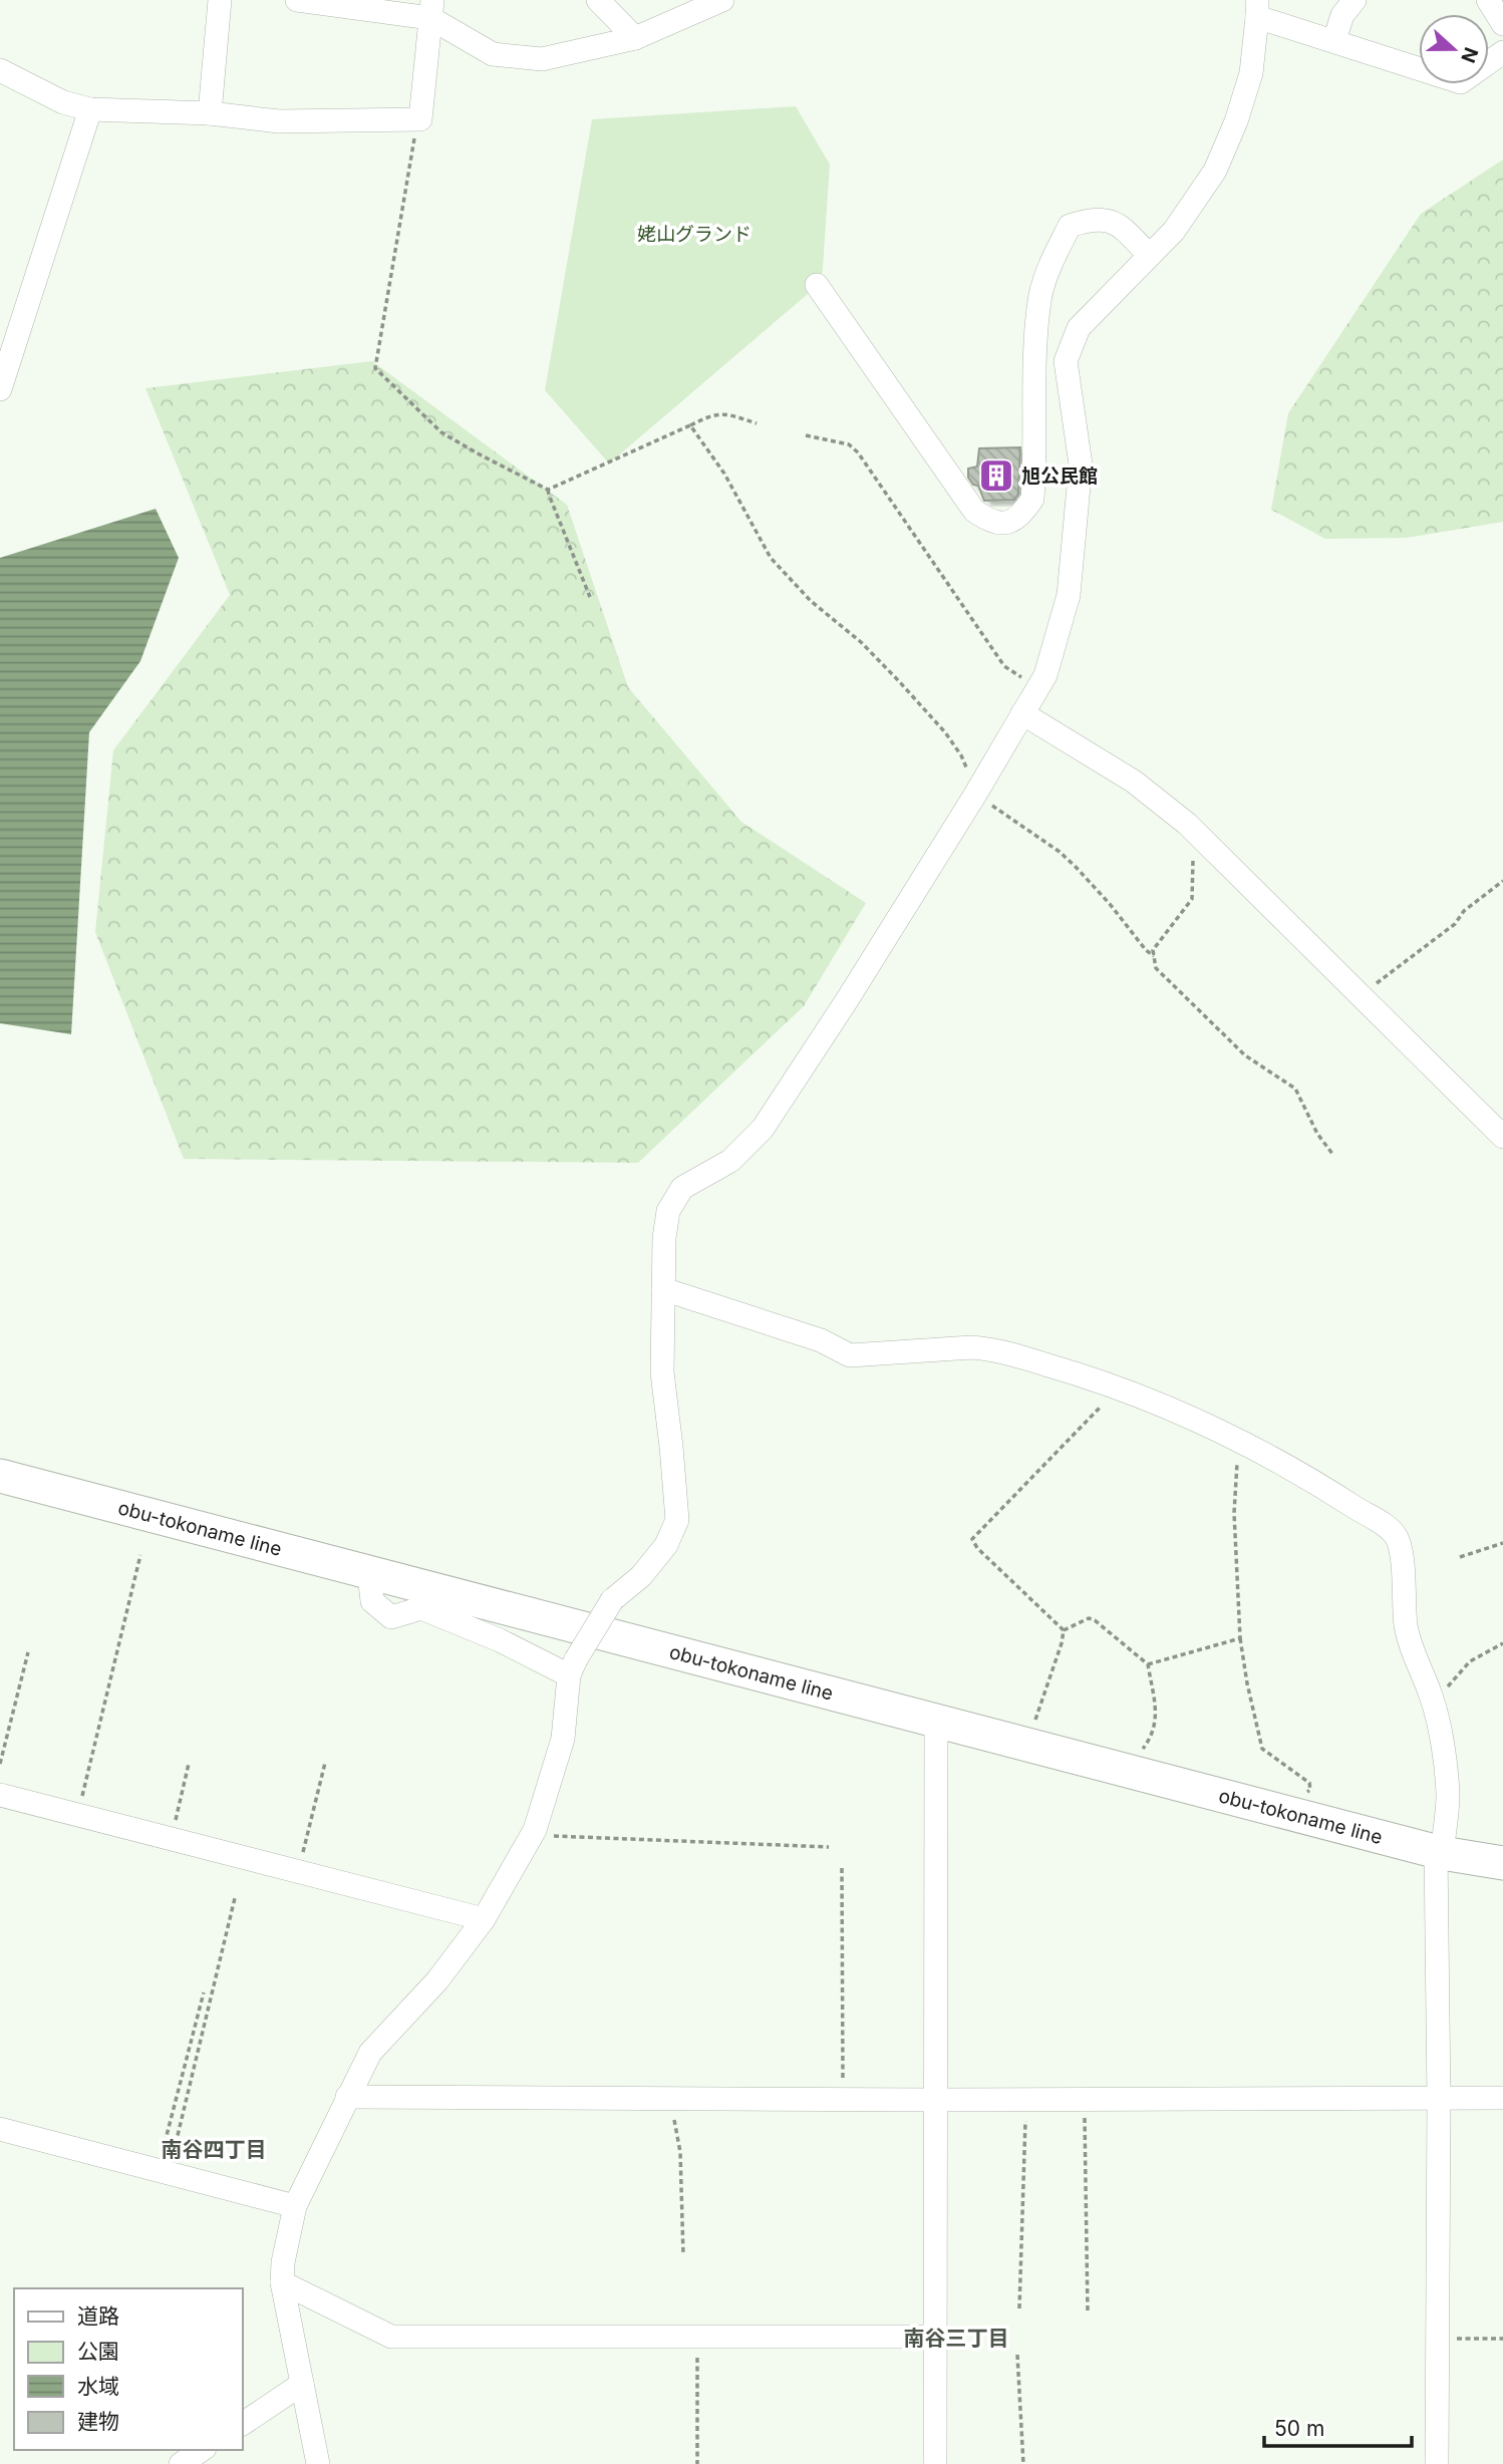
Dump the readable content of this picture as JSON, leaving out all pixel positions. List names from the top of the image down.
{
  "streets": {
    "main road": ["obu-tokoname line"]
  },
  "districts": ["南谷四丁目", "南谷三丁目"],
  "parks": ["姥山グランド"],
  "places": {
    "building": ["旭公民館"]
  },
  "legend": [
    "道路",
    "公園",
    "水域",
    "建物"
  ],
  "scale_bar": "50 m",
  "north": "right"
}
